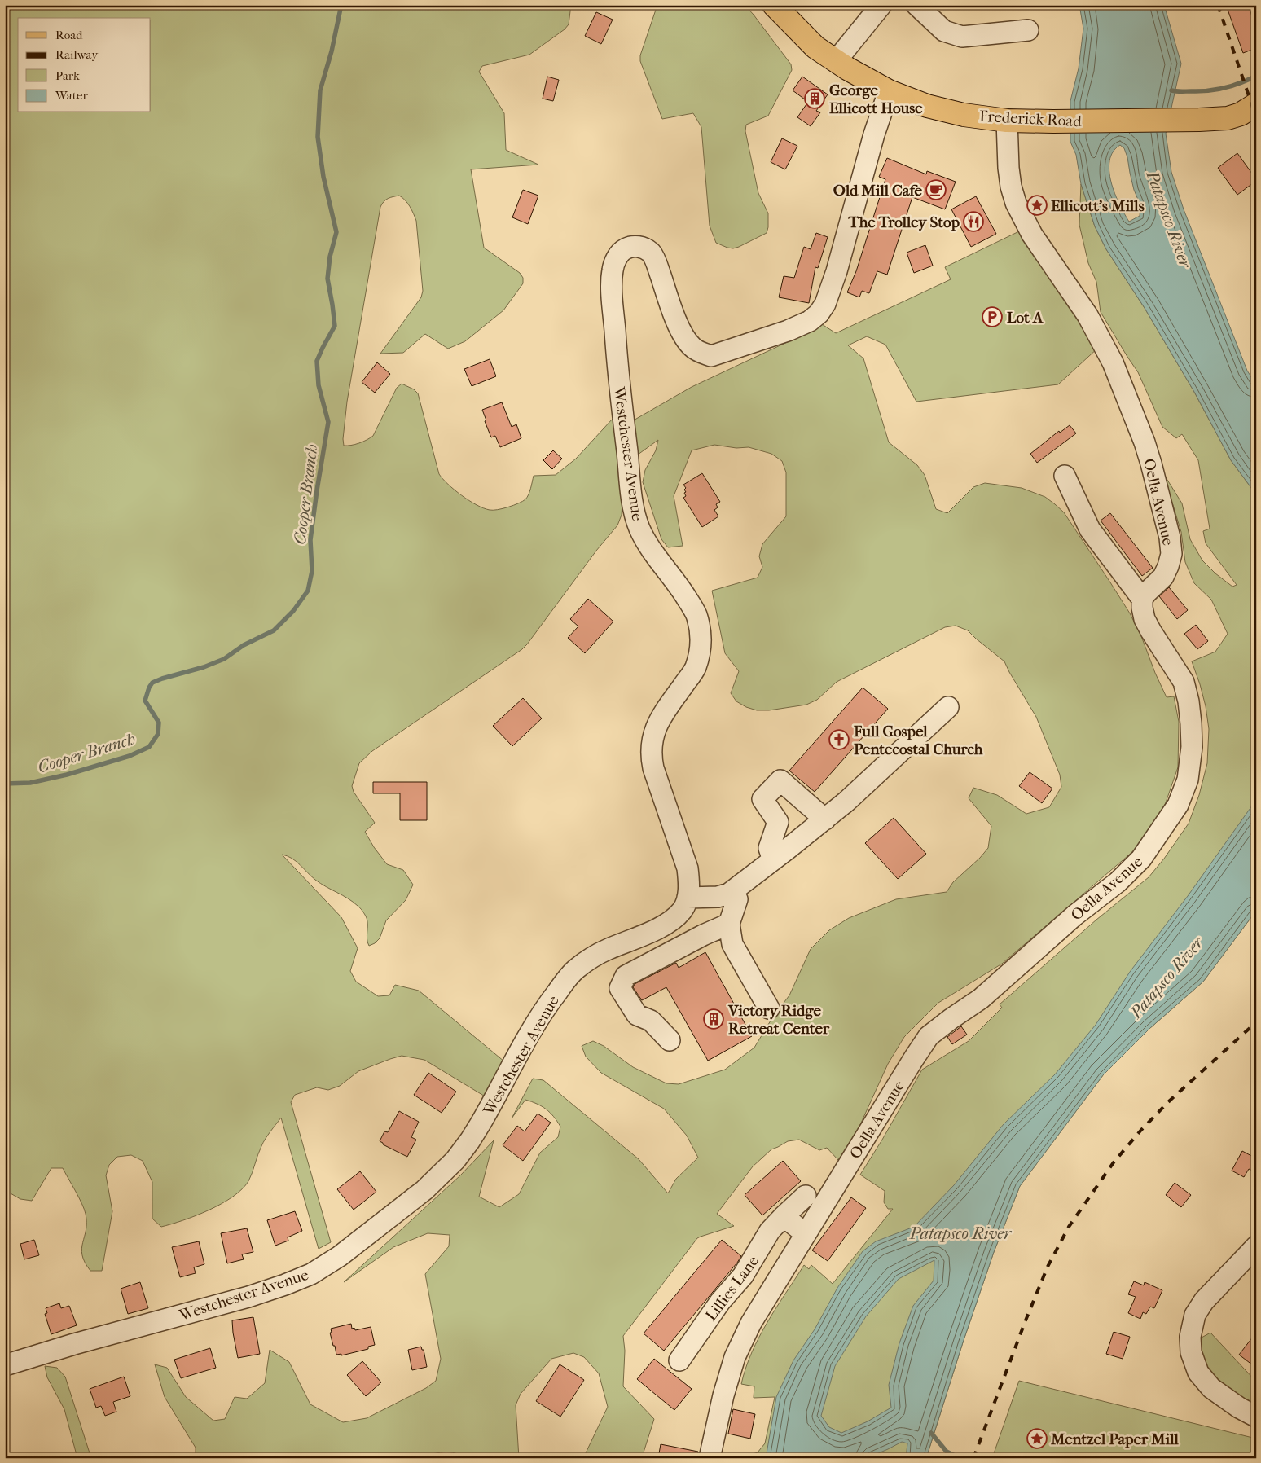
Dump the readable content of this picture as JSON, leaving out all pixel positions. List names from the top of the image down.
{
  "streets": {
    "main road": ["Frederick Road"],
    "street": ["Westchester Avenue", "Oella Avenue", "Lillies Lane"]
  },
  "crossings": [
    ["Frederick Road", "Westchester Avenue"],
    ["Frederick Road", "Oella Avenue"]
  ],
  "water": ["Patapsco River", "Cooper Branch"],
  "places": {
    "building": ["George Ellicott House", "Victory Ridge Retreat Center"],
    "cafe": ["Old Mill Cafe"],
    "place": ["Ellicott's Mills", "Mentzel Paper Mill"],
    "restaurant": ["The Trolley Stop"],
    "parking": ["Lot A"],
    "church": ["Full Gospel Pentecostal Church"]
  },
  "legend": [
    "Road",
    "Railway",
    "Park",
    "Water"
  ]
}
